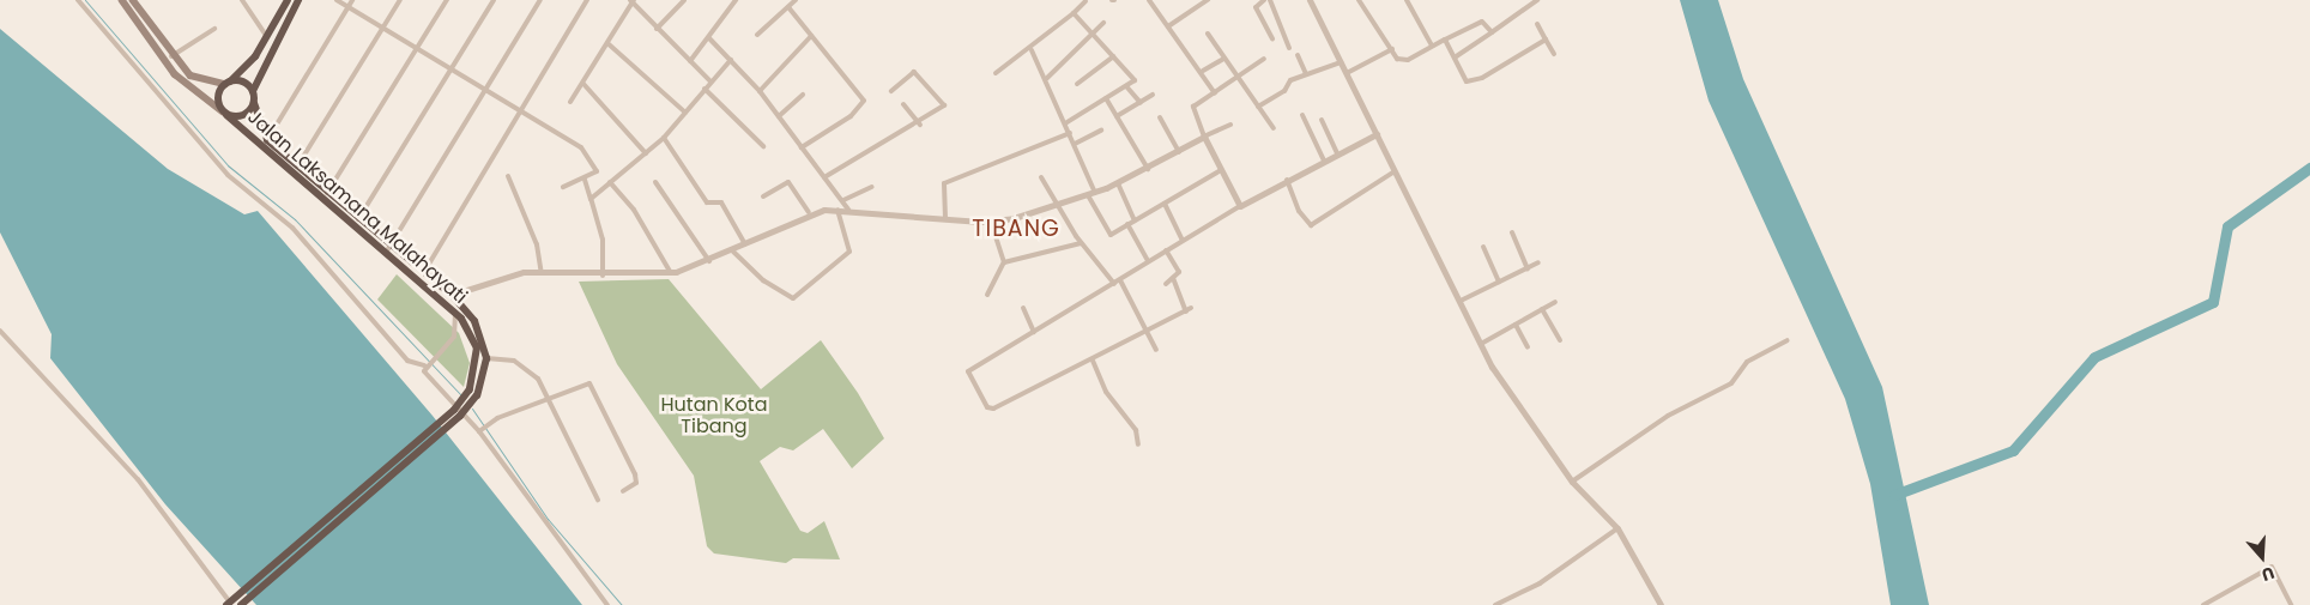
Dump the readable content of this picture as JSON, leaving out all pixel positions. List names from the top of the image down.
{
  "streets": {
    "highway": ["Jalan Laksamana Malahayati"]
  },
  "districts": ["TIBANG"],
  "parks": ["Hutan Kota Tibang"],
  "north": "bottom"
}
